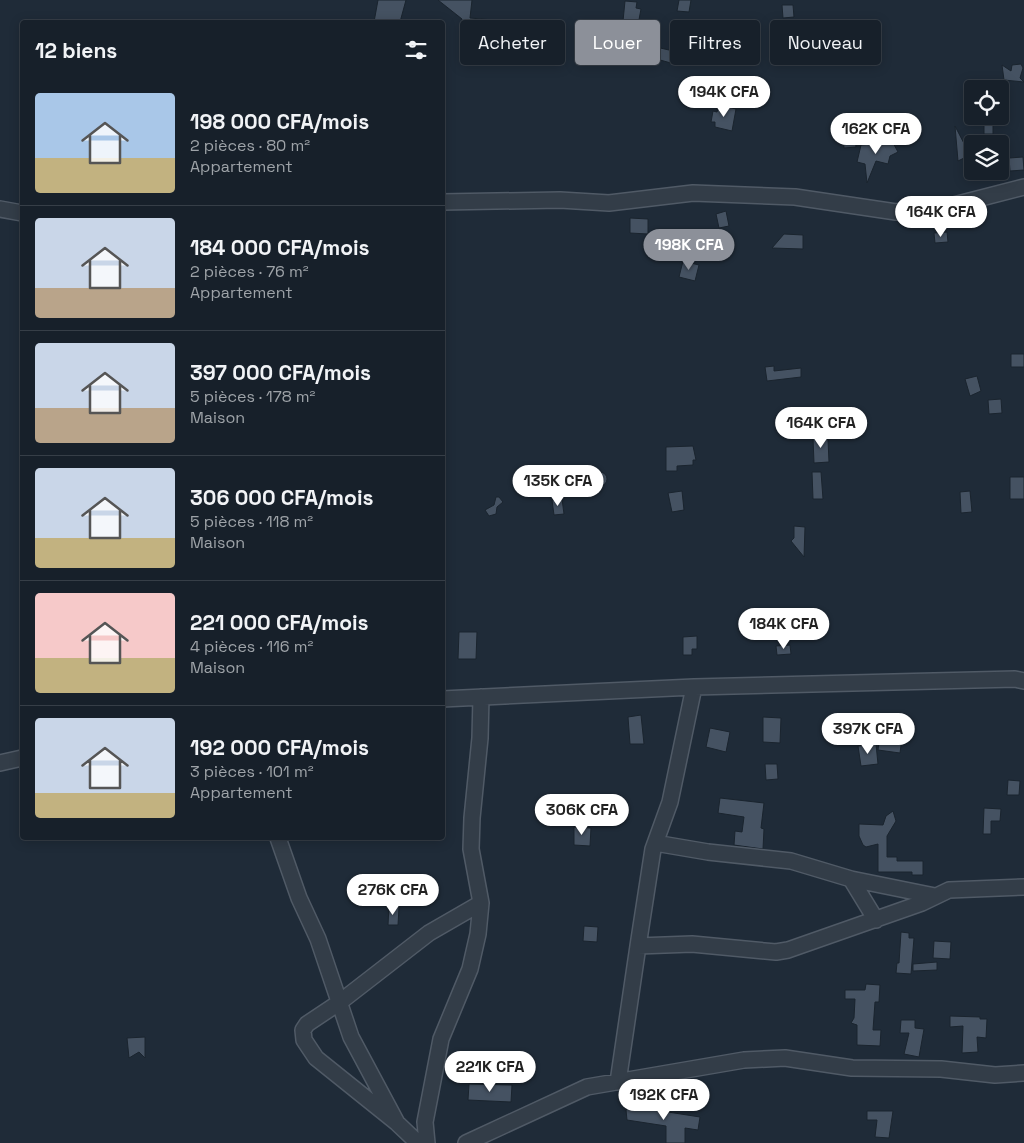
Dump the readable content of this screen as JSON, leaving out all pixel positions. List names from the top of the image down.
{
  "page": {
    "chip": [
      "Acheter",
      "Louer",
      "Filtres",
      "Nouveau"
    ],
    "heading": "12 biens",
    "price": [
      "194K CFA",
      "162K CFA",
      "164K CFA",
      "198K CFA",
      "164K CFA",
      "135K CFA",
      "184K CFA",
      "397K CFA",
      "306K CFA",
      "276K CFA",
      "221K CFA",
      "192K CFA"
    ],
    "list": [
      {
        "name": "198 000 CFA/mois",
        "note": "2 pièces · 80 m² · Appartement"
      },
      {
        "name": "184 000 CFA/mois",
        "note": "2 pièces · 76 m² · Appartement"
      },
      {
        "name": "397 000 CFA/mois",
        "note": "5 pièces · 178 m² · Maison"
      },
      {
        "name": "306 000 CFA/mois",
        "note": "5 pièces · 118 m² · Maison"
      },
      {
        "name": "221 000 CFA/mois",
        "note": "4 pièces · 116 m² · Maison"
      },
      {
        "name": "192 000 CFA/mois",
        "note": "3 pièces · 101 m² · Appartement"
      }
    ]
  }
}
